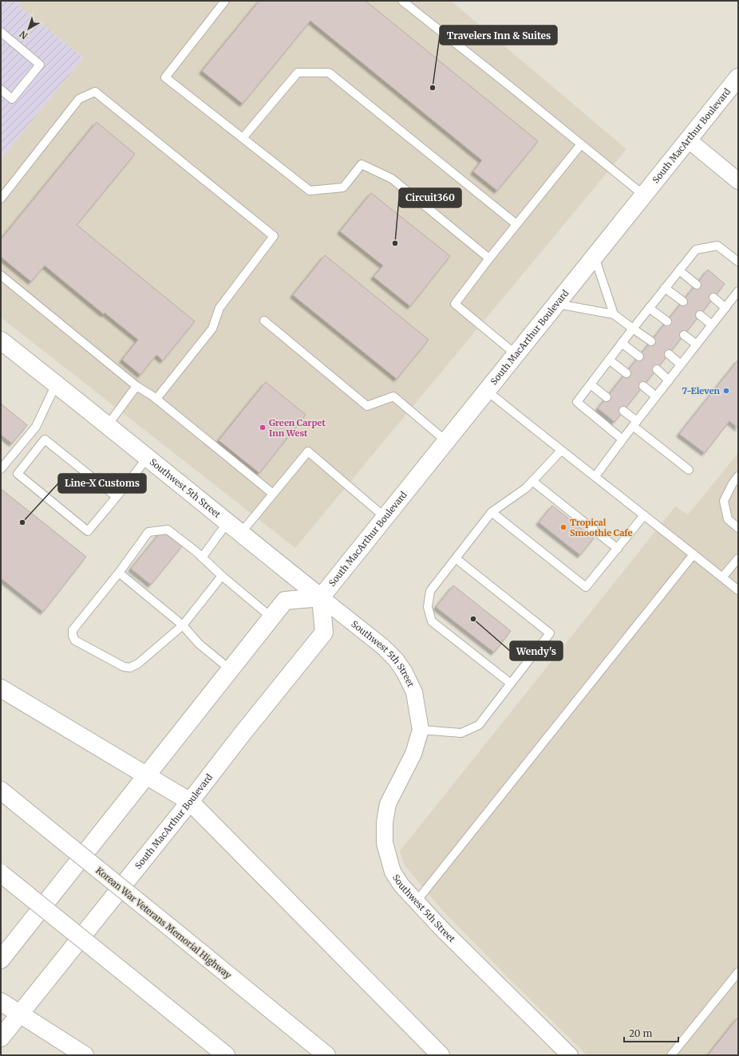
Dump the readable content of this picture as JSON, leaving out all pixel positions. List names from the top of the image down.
{
  "streets": {
    "main road": ["South MacArthur Boulevard", "Southwest 5th Street", "Korean War Veterans Memorial Highway"]
  },
  "crossings": [
    ["South MacArthur Boulevard", "Southwest 5th Street"]
  ],
  "places": [
    "Travelers Inn & Suites",
    "Circuit360",
    "7-Eleven",
    "Green Carpet Inn West",
    "Line-X Customs",
    "Tropical Smoothie Cafe",
    "Wendy's"
  ],
  "scale_bar": "20 m",
  "north": "bottom left"
}
